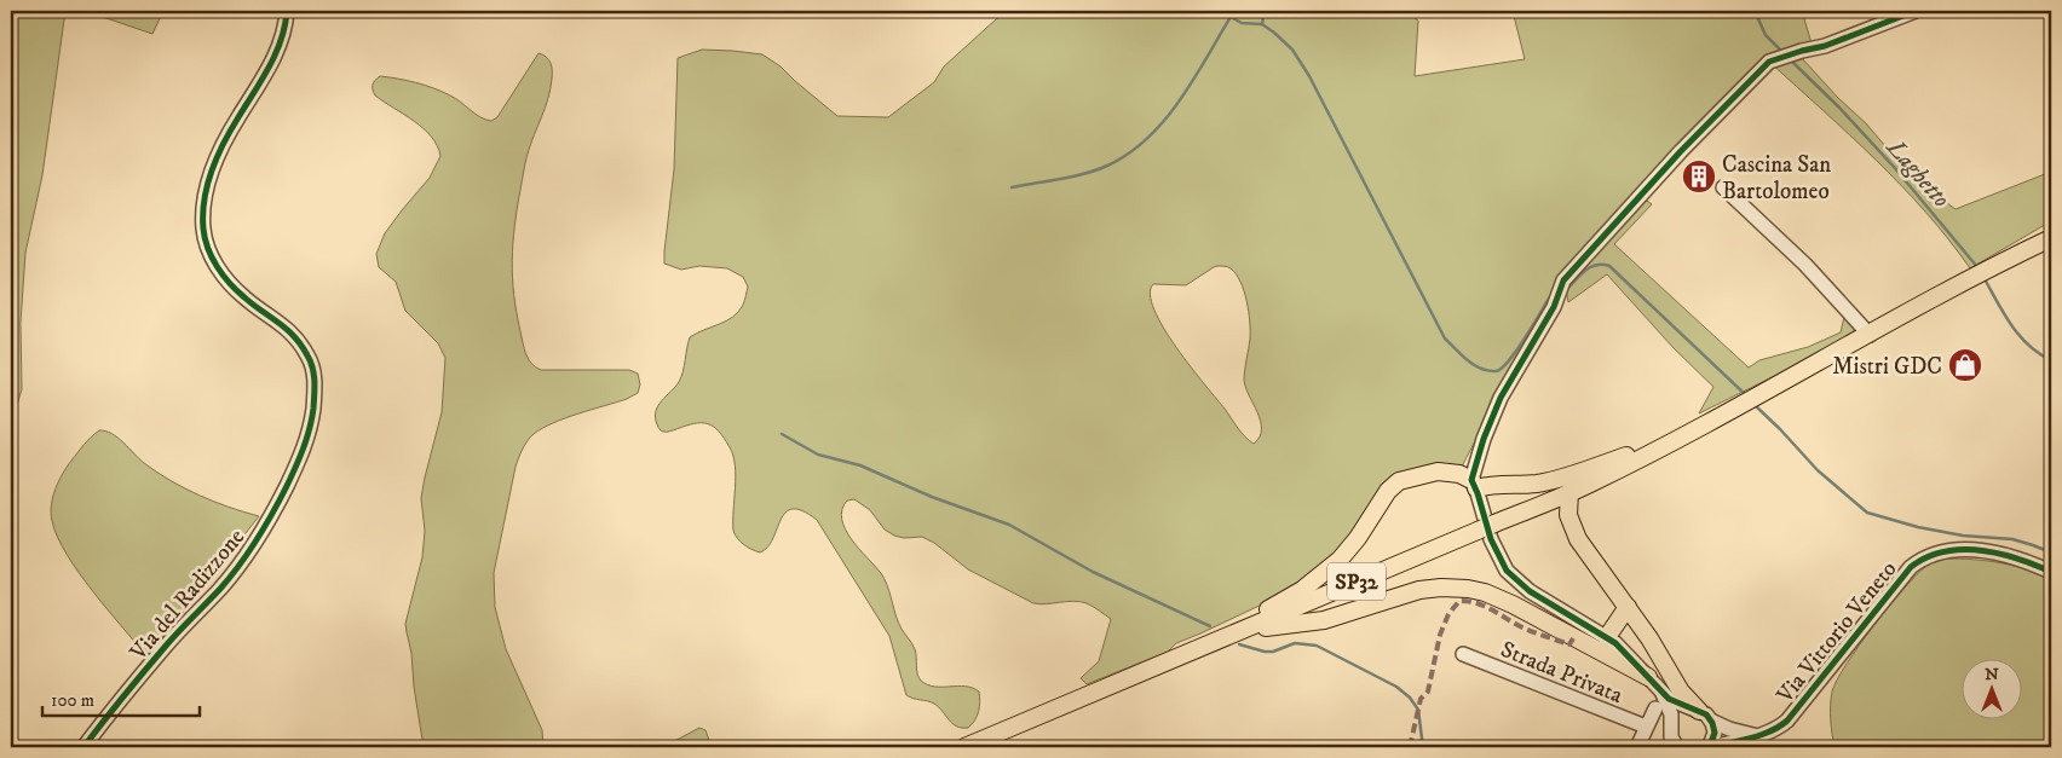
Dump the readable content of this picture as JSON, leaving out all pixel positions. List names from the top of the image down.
{
  "streets": {
    "main road": ["SP32"],
    "street": ["Via del Radizzone", "Via Vittorio Veneto", "Strada Privata"]
  },
  "water": ["Laghetto"],
  "places": {
    "building": ["Cascina San Bartolomeo"],
    "shop": ["Mistri GDC"]
  },
  "scale_bar": "100 m",
  "north": "top"
}
